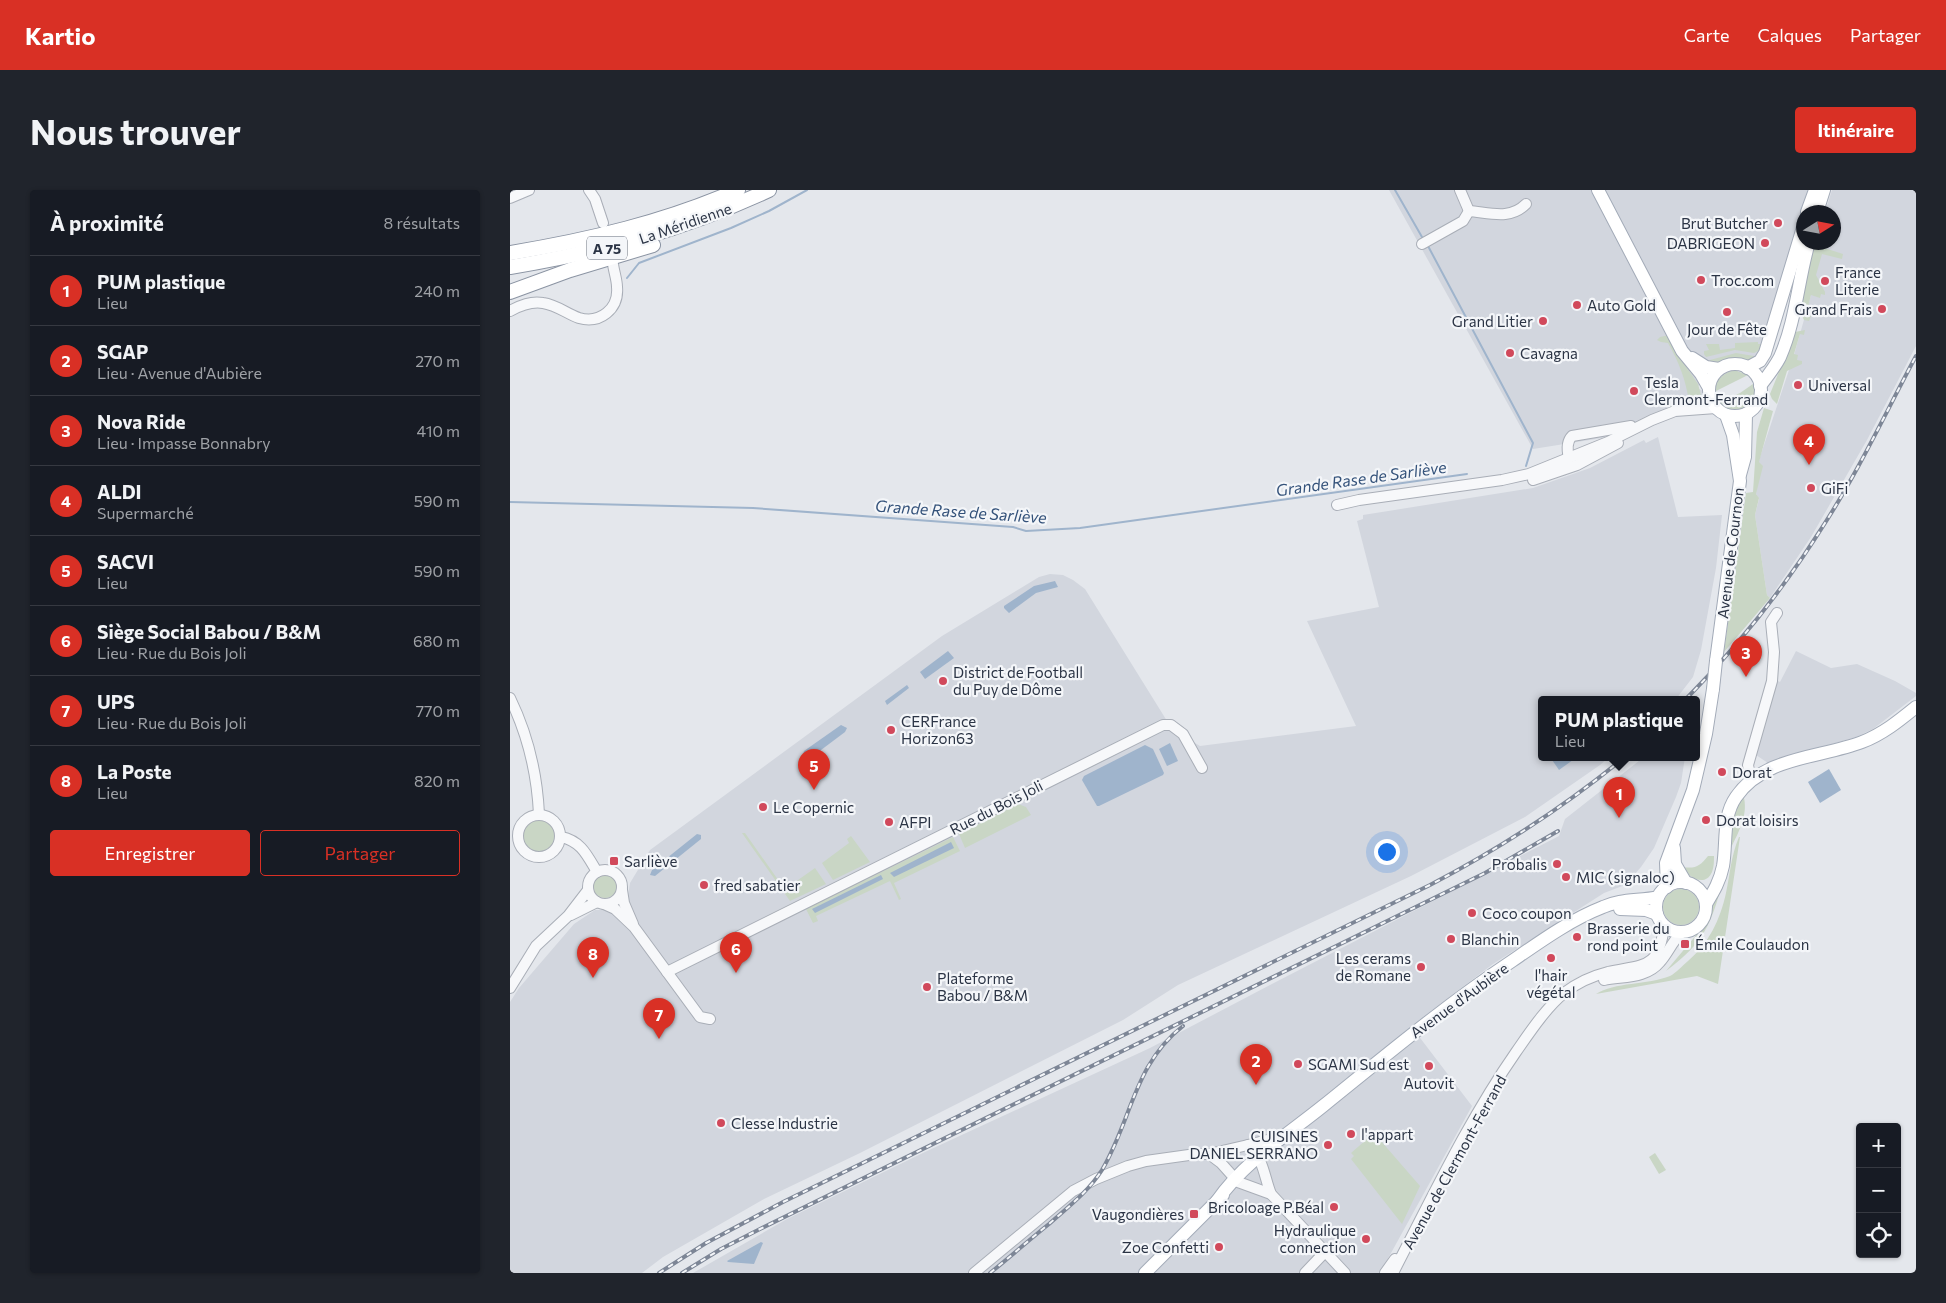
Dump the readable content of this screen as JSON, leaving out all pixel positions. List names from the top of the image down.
{
  "streets": {
    "highway": ["La Méridienne", "A 75"],
    "main road": ["Avenue de Cournon", "Avenue d'Aubière"],
    "street": ["Rue du Bois Joli", "Avenue de Clermont-Ferrand"]
  },
  "crossings": [
    ["Avenue d'Aubière", "Avenue de Clermont-Ferrand"]
  ],
  "water": ["Grande Rase de Sarliève"],
  "places": {
    "other": [
      "Brut Butcher",
      "DABRIGEON",
      "Troc.com",
      "France Literie",
      "Auto Gold",
      "Grand Frais",
      "Jour de Fête",
      "Grand Litier",
      "Cavagna",
      "Universal",
      "Tesla Clermont-Ferrand",
      "GiFi",
      "District de Football du Puy de Dôme",
      "CERFrance Horizon63",
      "Dorat",
      "Le Copernic",
      "Dorat loisirs",
      "AFPI",
      "Probalis",
      "MIC (signaloc)",
      "fred sabatier",
      "Coco coupon",
      "Brasserie du rond point",
      "Blanchin",
      "l'hair végétal",
      "Les cerams de Romane",
      "Plateforme Babou / B&M",
      "SGAMI Sud est",
      "Autovit",
      "Clesse Industrie",
      "l'appart",
      "CUISINES DANIEL SERRANO",
      "Bricoloage P.Béal",
      "Hydraulique connection",
      "Zoe Confetti"
    ],
    "transit": ["Sarliève", "Émile Coulaudon", "Vaugondières"]
  },
  "north": "right",
  "page": {
    "header": "Kartio",
    "nav": ["Carte", "Calques", "Partager"],
    "buttons": [
      "Itinéraire",
      ["Enregistrer", "Partager"]
    ],
    "title": "Nous trouver",
    "heading": ["À proximité", "8 résultats"],
    "list": [
      {
        "mark": "1",
        "name": "PUM plastique",
        "note": "Lieu",
        "value": "240 m"
      },
      {
        "mark": "2",
        "name": "SGAP",
        "note": "Lieu · Avenue d'Aubière",
        "value": "270 m"
      },
      {
        "mark": "3",
        "name": "Nova Ride",
        "note": "Lieu · Impasse Bonnabry",
        "value": "410 m"
      },
      {
        "mark": "4",
        "name": "ALDI",
        "note": "Supermarché",
        "value": "590 m"
      },
      {
        "mark": "5",
        "name": "SACVI",
        "note": "Lieu",
        "value": "590 m"
      },
      {
        "mark": "6",
        "name": "Siège Social Babou / B&M",
        "note": "Lieu · Rue du Bois Joli",
        "value": "680 m"
      },
      {
        "mark": "7",
        "name": "UPS",
        "note": "Lieu · Rue du Bois Joli",
        "value": "770 m"
      },
      {
        "mark": "8",
        "name": "La Poste",
        "note": "Lieu",
        "value": "820 m"
      }
    ],
    "pins": [
      "4",
      "3",
      "5",
      "1",
      "6",
      "8",
      "7",
      "2"
    ],
    "popup": ["PUM plastique", "Lieu"],
    "map_buttons": ["+", "−"]
  }
}
